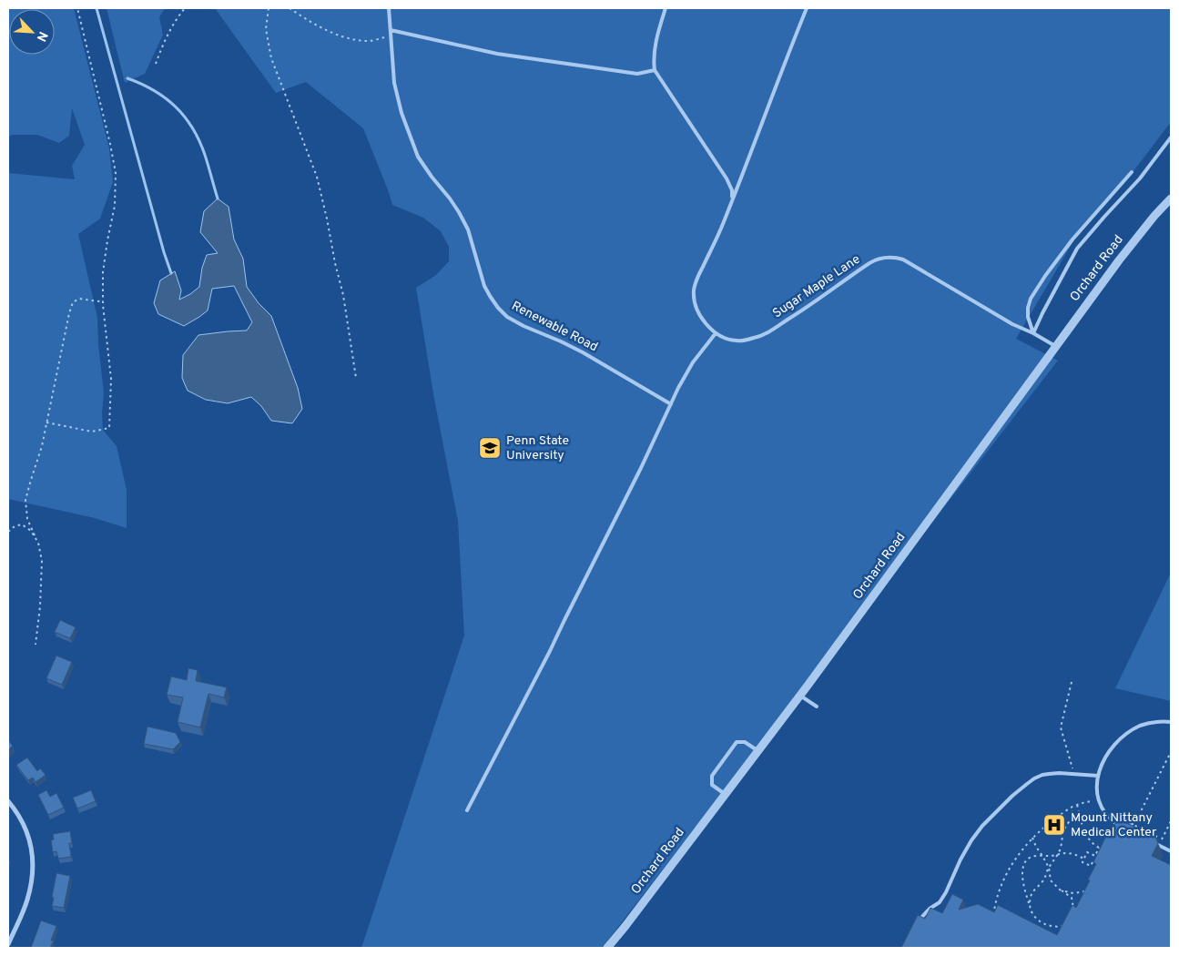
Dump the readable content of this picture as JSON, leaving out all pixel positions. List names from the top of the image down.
{
  "streets": {
    "street": ["Orchard Road"],
    "lane": ["Sugar Maple Lane", "Renewable Road"]
  },
  "crossings": [
    ["Orchard Road", "Sugar Maple Lane"]
  ],
  "places": {
    "school or university": ["Penn State University"],
    "hospital": ["Mount Nittany Medical Center"]
  },
  "north": "bottom right"
}
